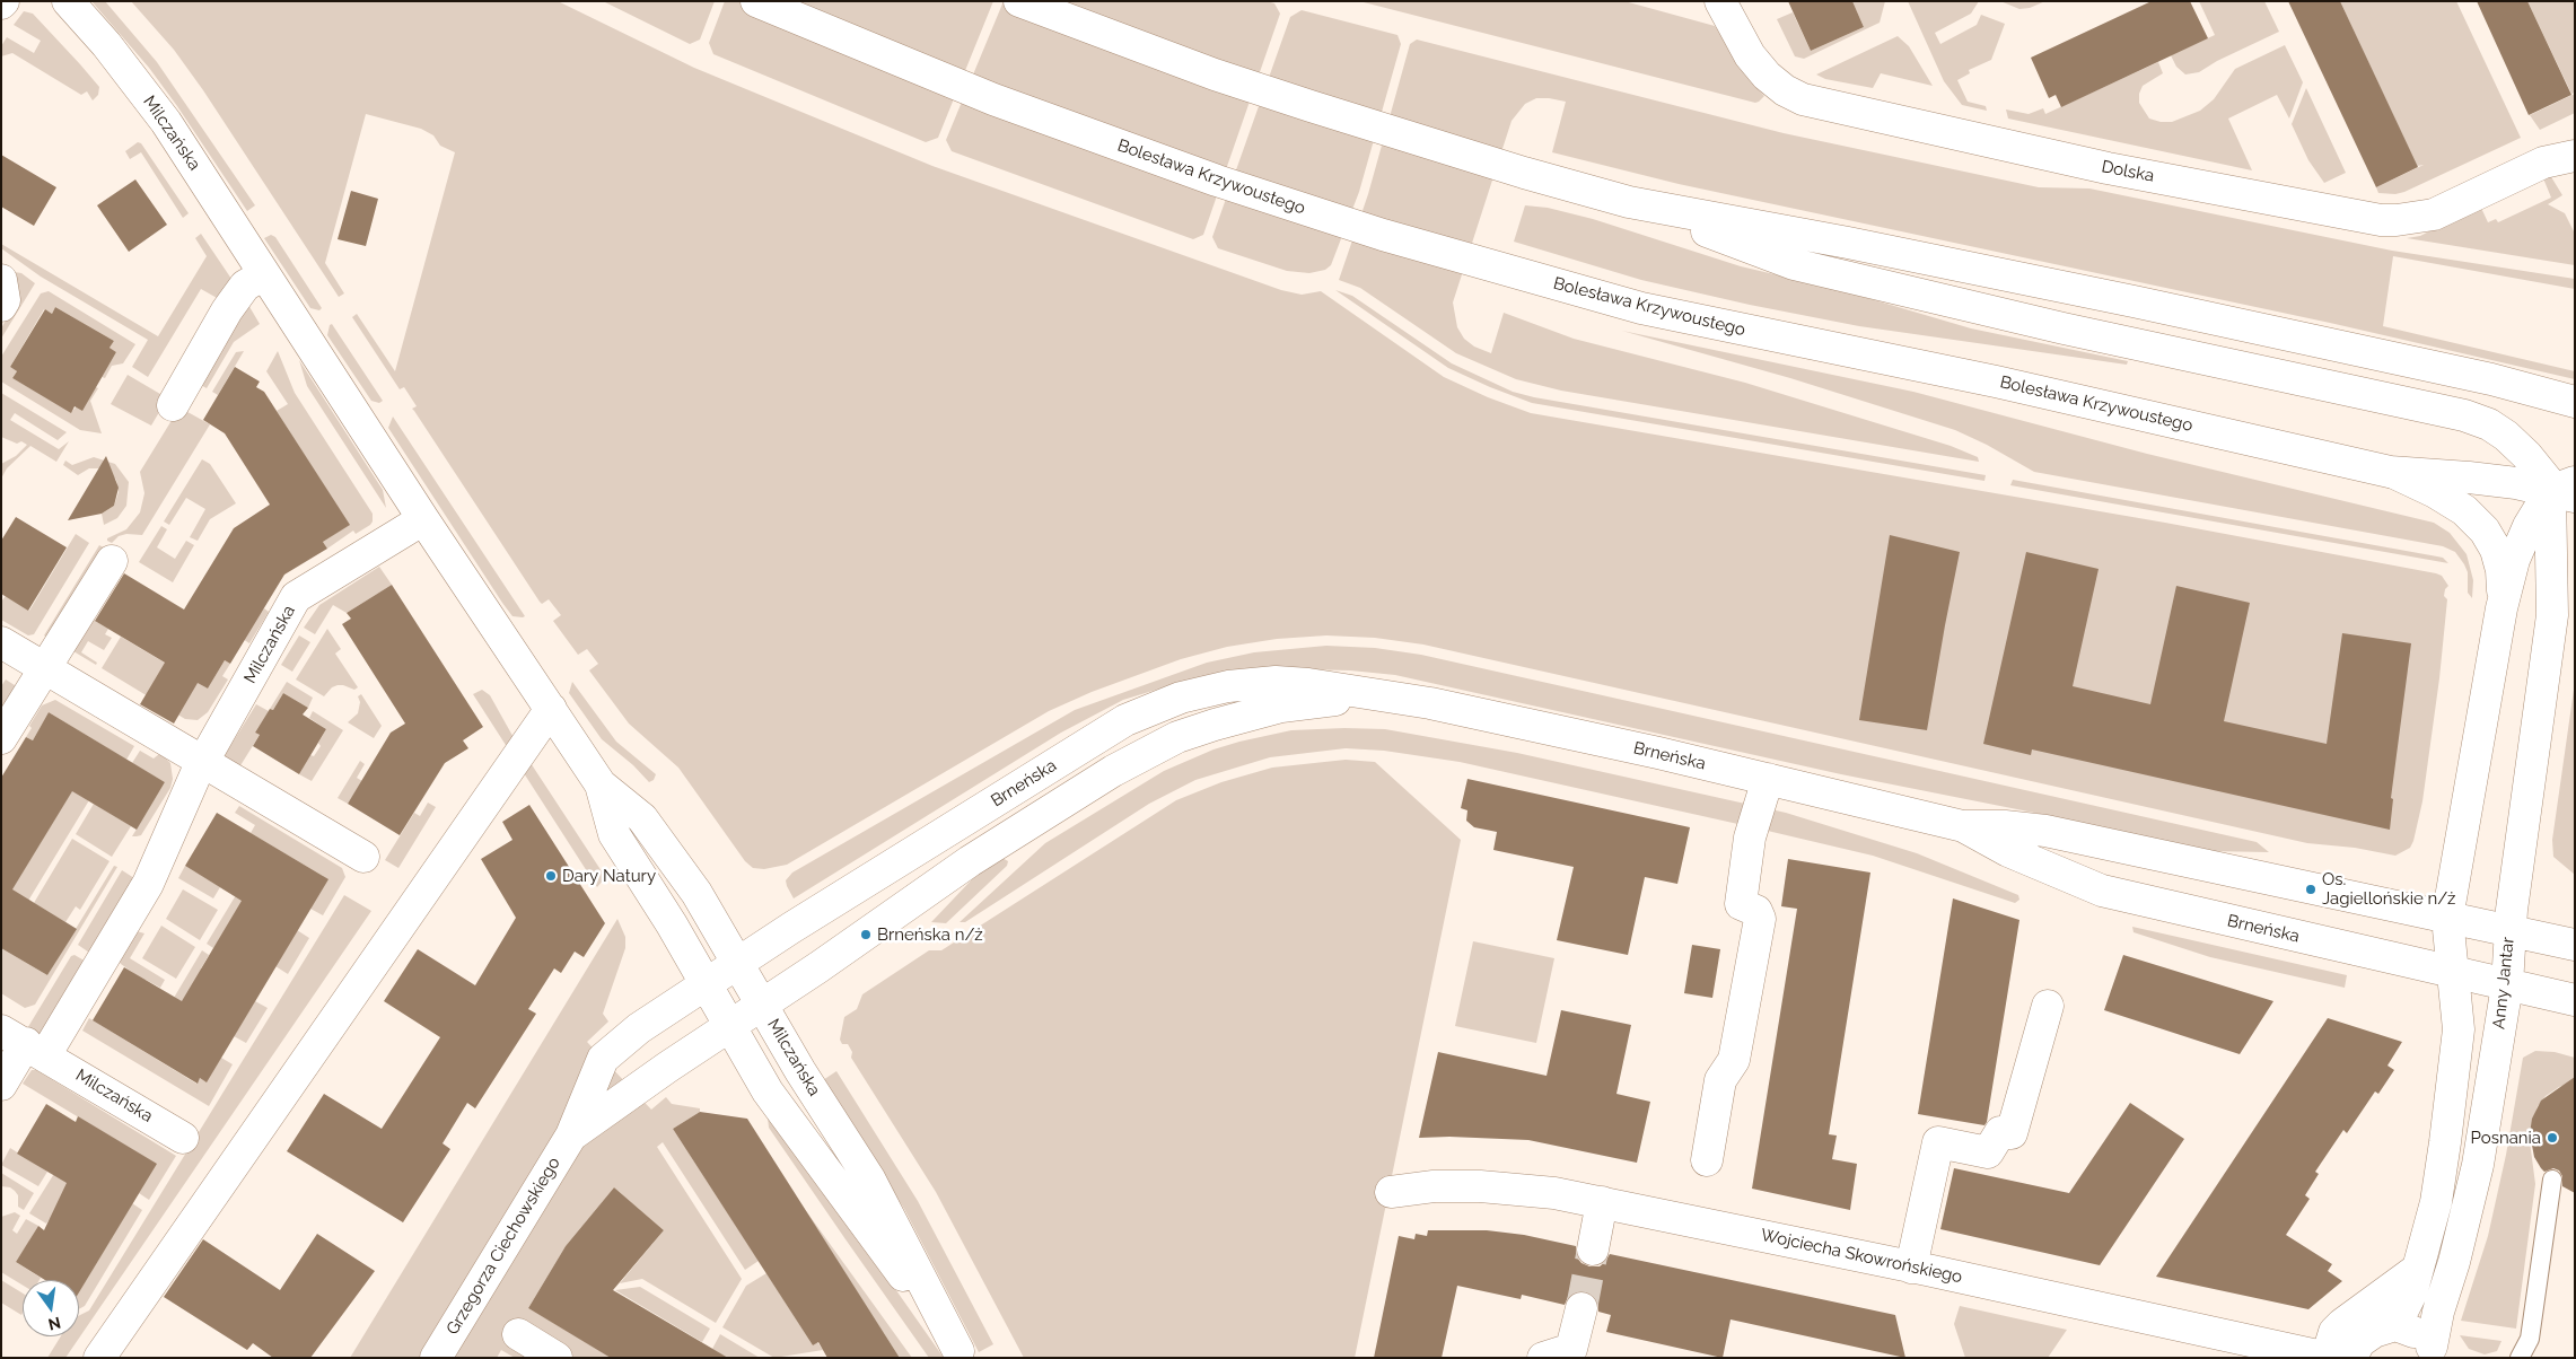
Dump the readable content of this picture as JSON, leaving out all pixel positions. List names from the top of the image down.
{
  "streets": {
    "street": [
      "Milczańska",
      "Dolska",
      "Bolesława Krzywoustego",
      "Brneńska",
      "Anny Jantar",
      "Grzegorza Ciechowskiego",
      "Wojciecha Skowrońskiego"
    ]
  },
  "crossings": [
    ["Milczańska", "Brneńska"],
    ["Milczańska", "Grzegorza Ciechowskiego"],
    ["Bolesława Krzywoustego", "Anny Jantar"],
    ["Brneńska", "Anny Jantar"],
    ["Brneńska", "Grzegorza Ciechowskiego"]
  ],
  "places": [
    "Dary Natury",
    "Os. Jagiellońskie n/ż",
    "Brneńska n/ż",
    "Posnania"
  ],
  "north": "bottom"
}
